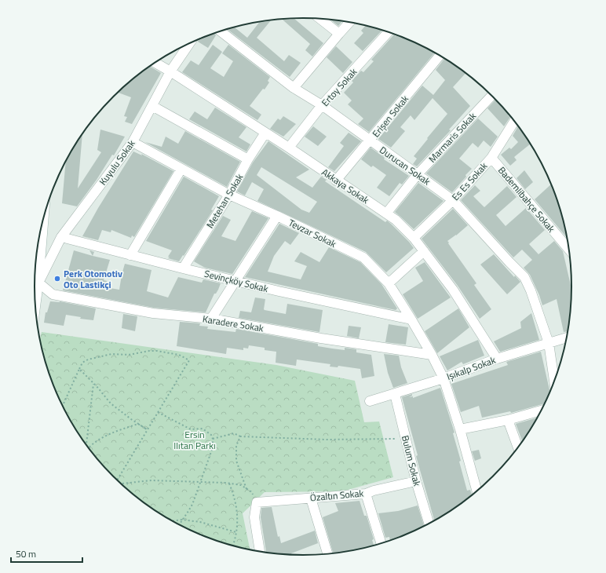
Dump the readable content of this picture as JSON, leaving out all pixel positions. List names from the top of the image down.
{
  "streets": {
    "street": [
      "Ertoy Sokak",
      "Erişen Sokak",
      "Marmaris Sokak",
      "Kuyulu Sokak",
      "Durucan Sokak",
      "Es Es Sokak",
      "Akkaya Sokak",
      "Bademlibahçe Sokak",
      "Metehan Sokak",
      "Tevzar Sokak",
      "Sevinçköy Sokak",
      "Karadere Sokak",
      "Işıkalp Sokak",
      "Bulum Sokak",
      "Özaltın Sokak"
    ]
  },
  "crossings": [
    ["Ertoy Sokak", "Durucan Sokak"],
    ["Ertoy Sokak", "Akkaya Sokak"],
    ["Erişen Sokak", "Durucan Sokak"],
    ["Erişen Sokak", "Akkaya Sokak"],
    ["Marmaris Sokak", "Durucan Sokak"],
    ["Marmaris Sokak", "Akkaya Sokak"],
    ["Kuyulu Sokak", "Akkaya Sokak"],
    ["Kuyulu Sokak", "Tevzar Sokak"],
    ["Kuyulu Sokak", "Sevinçköy Sokak"],
    ["Kuyulu Sokak", "Karadere Sokak"],
    ["Durucan Sokak", "Es Es Sokak"],
    ["Durucan Sokak", "Işıkalp Sokak"],
    ["Es Es Sokak", "Akkaya Sokak"],
    ["Es Es Sokak", "Bademlibahçe Sokak"],
    ["Akkaya Sokak", "Metehan Sokak"],
    ["Akkaya Sokak", "Işıkalp Sokak"],
    ["Metehan Sokak", "Tevzar Sokak"],
    ["Metehan Sokak", "Sevinçköy Sokak"],
    ["Tevzar Sokak", "Sevinçköy Sokak"],
    ["Tevzar Sokak", "Karadere Sokak"],
    ["Tevzar Sokak", "Işıkalp Sokak"],
    ["Işıkalp Sokak", "Bulum Sokak"],
    ["Bulum Sokak", "Özaltın Sokak"]
  ],
  "parks": ["Ersin Ilıtan Parkı"],
  "places": ["Perk Otomotiv Oto Lastikçi"],
  "scale_bar": "50 m"
}
